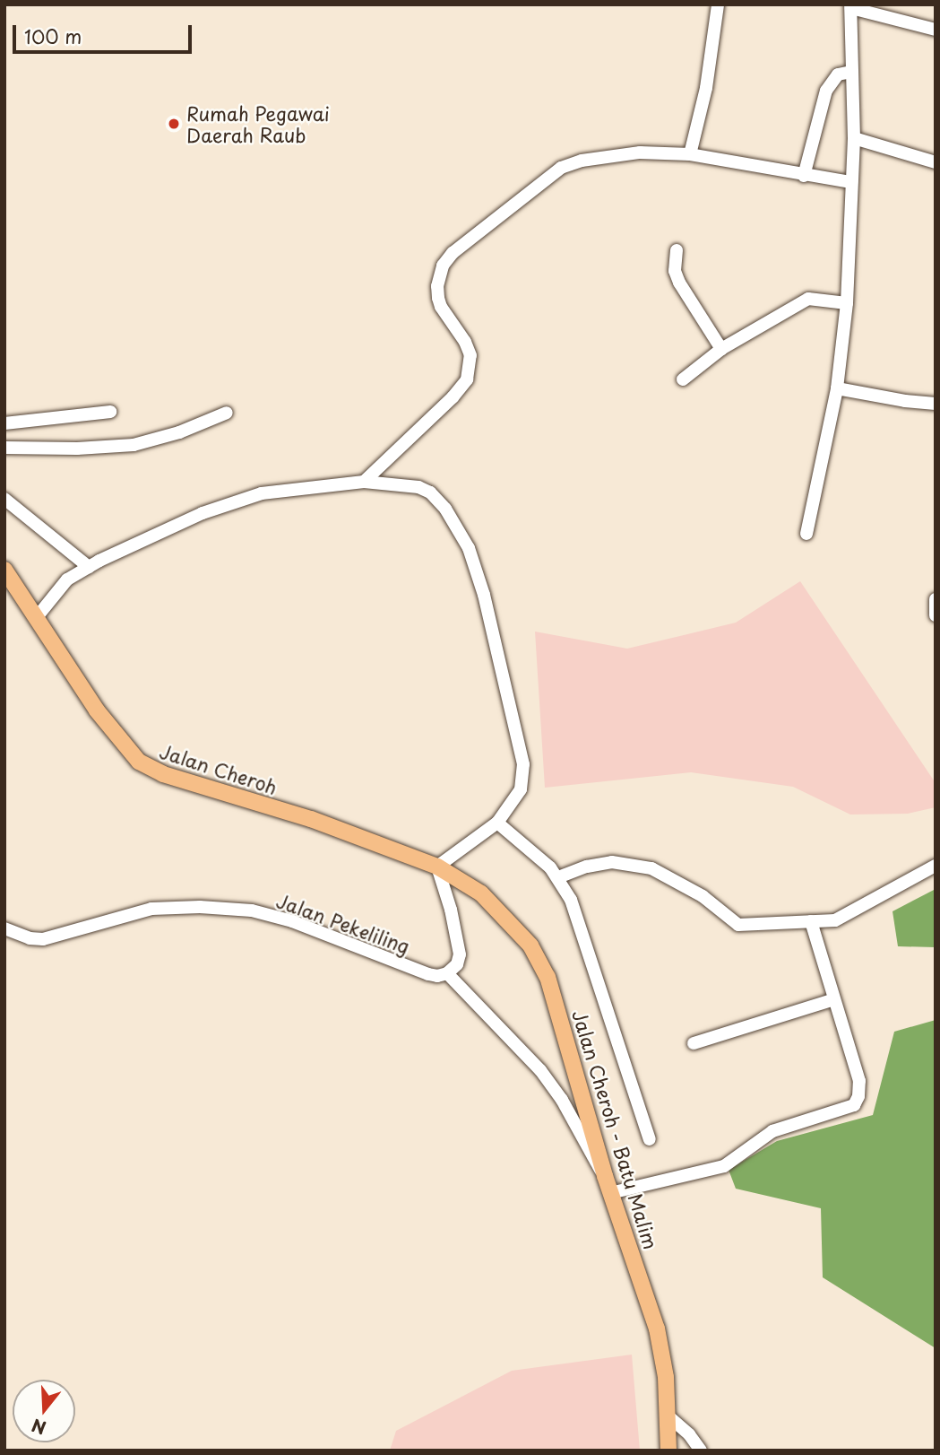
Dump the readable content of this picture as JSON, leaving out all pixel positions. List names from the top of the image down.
{
  "streets": {
    "main road": ["Jalan Cheroh", "Jalan Cheroh - Batu Malim"],
    "street": ["Jalan Pekeliling"]
  },
  "crossings": [
    ["Jalan Cheroh", "Jalan Cheroh - Batu Malim"]
  ],
  "places": ["Rumah Pegawai Daerah Raub"],
  "scale_bar": "100 m",
  "north": "bottom"
}
